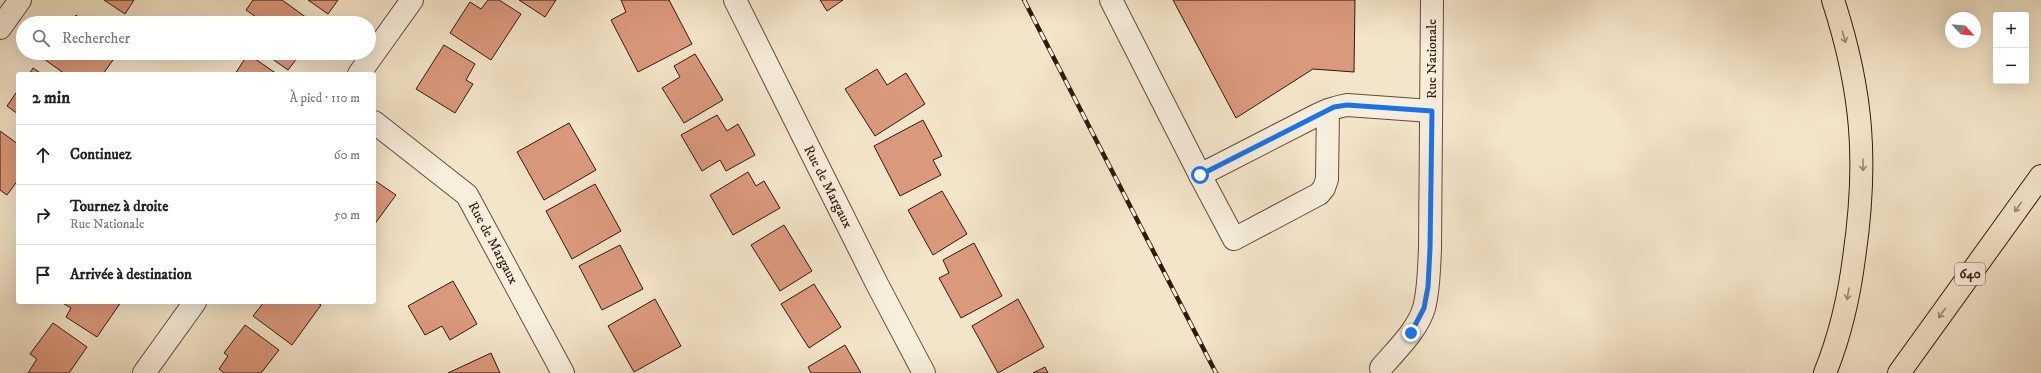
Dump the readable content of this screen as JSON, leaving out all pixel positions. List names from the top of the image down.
{
  "streets": {
    "highway": ["640"],
    "street": ["Rue Nationale", "Rue de Margaux"]
  },
  "north": "bottom right",
  "page": {
    "map_buttons": ["+", "−"],
    "search": "Rechercher",
    "heading": ["2 min", "À pied · 110 m"],
    "list": [
      ["Continuez", "60 m"],
      ["Tournez à droite", "Rue Nationale", "50 m"],
      "Arrivée à destination"
    ]
  }
}
